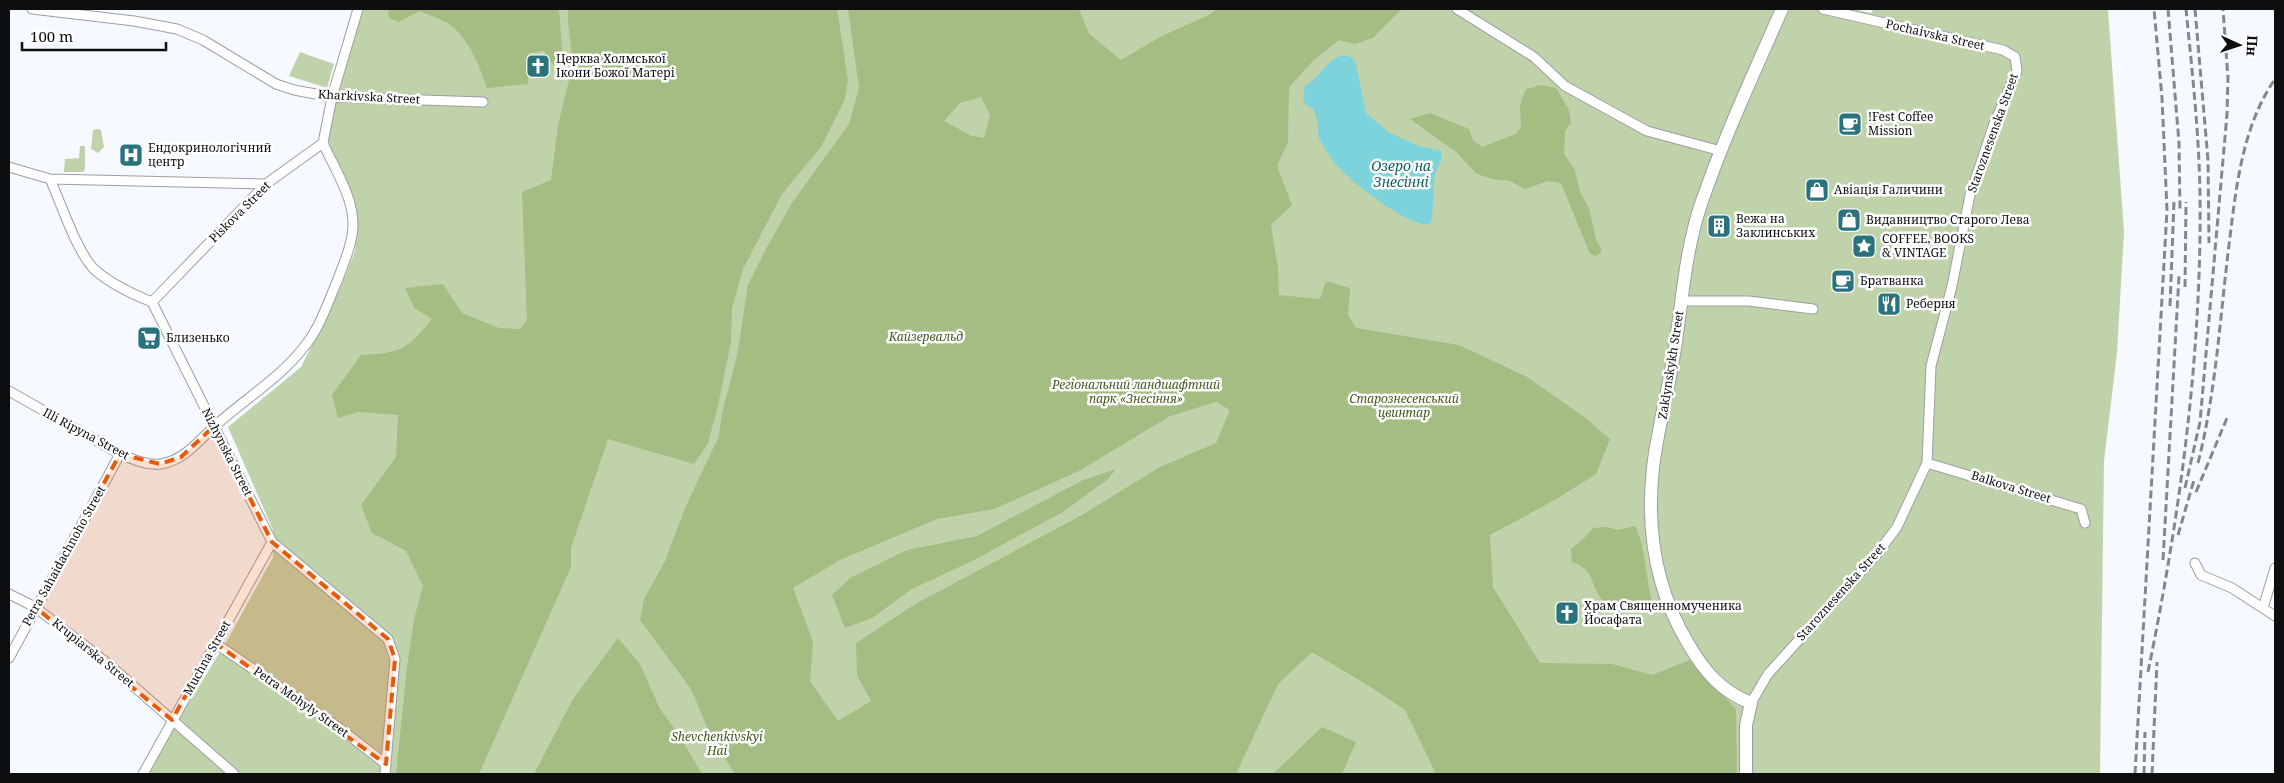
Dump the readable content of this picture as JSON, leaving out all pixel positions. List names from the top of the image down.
{
  "streets": {
    "street": [
      "Pochaivska Street",
      "Kharkivska Street",
      "Staroznesenska Street",
      "Piskova Street",
      "Zaklynskykh Street",
      "Illi Ripyna Street",
      "Nizhynska Street",
      "Balkova Street",
      "Petra Sahaidachnoho Street",
      "Krupiarska Street",
      "Muchna Street",
      "Petra Mohyly Street"
    ]
  },
  "crossings": [
    ["Pochaivska Street", "Staroznesenska Street"],
    ["Staroznesenska Street", "Zaklynskykh Street"],
    ["Staroznesenska Street", "Balkova Street"],
    ["Piskova Street", "Illi Ripyna Street"],
    ["Piskova Street", "Nizhynska Street"],
    ["Illi Ripyna Street", "Nizhynska Street"],
    ["Illi Ripyna Street", "Petra Sahaidachnoho Street"],
    ["Nizhynska Street", "Muchna Street"],
    ["Nizhynska Street", "Petra Mohyly Street"],
    ["Petra Sahaidachnoho Street", "Krupiarska Street"],
    ["Krupiarska Street", "Muchna Street"],
    ["Muchna Street", "Petra Mohyly Street"]
  ],
  "water": ["Озеро на Знесінні"],
  "parks": [
    "Кайзервальд",
    "Регіональний ландшафтний парк «Знесіння»",
    "Старознесенський цвинтар",
    "Shevchenkivskyi Hai"
  ],
  "places": {
    "church": ["Церква Холмської Ікони Божої Матері", "Храм Священномученика Йосафата"],
    "cafe": ["!Fest Coffee Mission", "Братванка"],
    "hospital": ["Ендокринологічний центр"],
    "shop": ["Авіація Галичини", "Видавництво Старого Лева"],
    "building": ["Вежа на Заклинських"],
    "place": ["COFFEE, BOOKS & VINTAGE"],
    "restaurant": ["Реберня"],
    "supermarket": ["Близенько"]
  },
  "scale_bar": "100 m",
  "north": "right"
}
